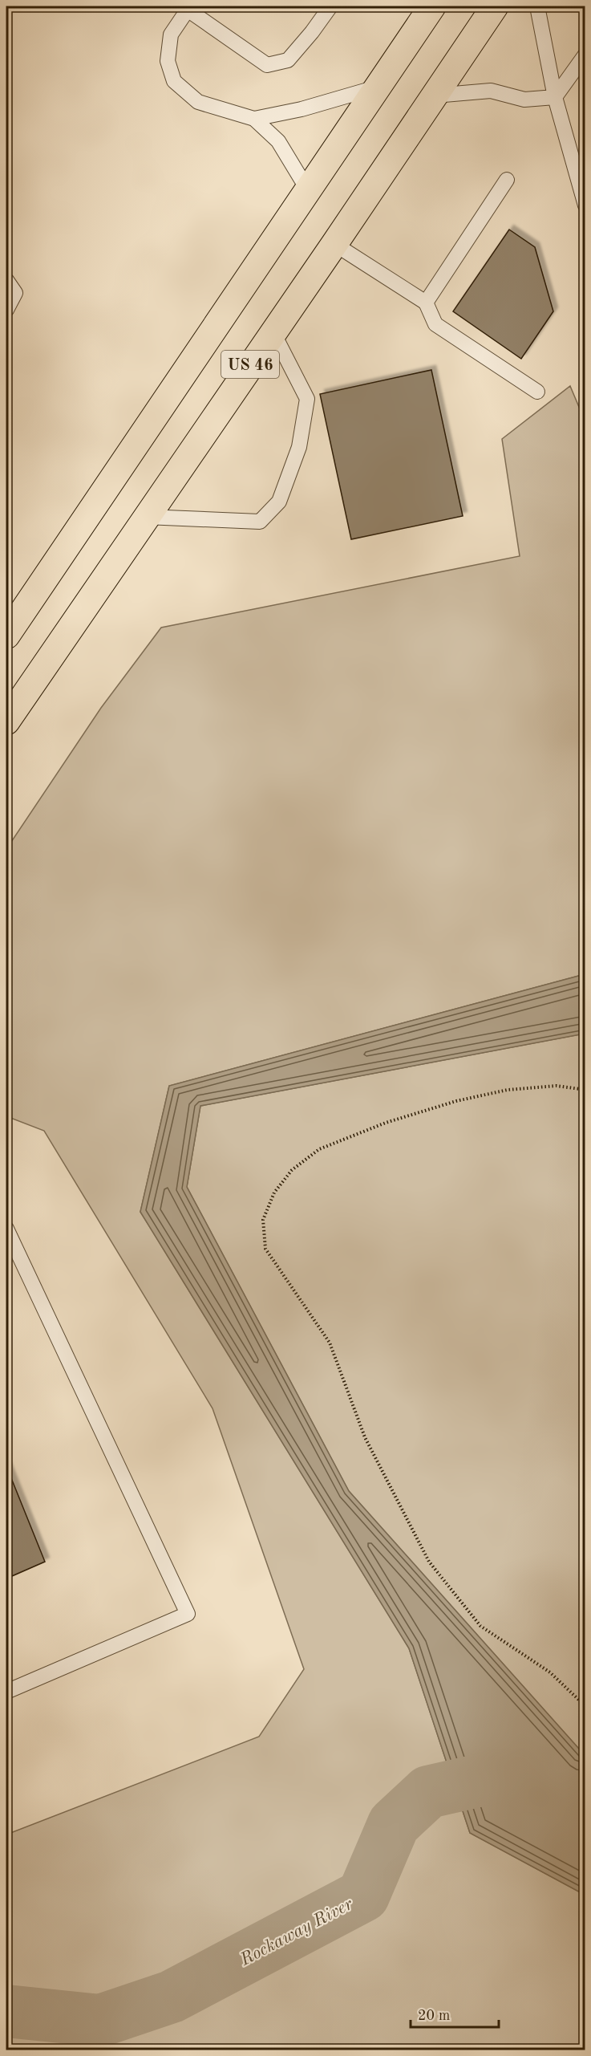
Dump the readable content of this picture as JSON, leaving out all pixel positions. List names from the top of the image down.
{
  "streets": {
    "highway": ["US 46"]
  },
  "water": ["Rockaway River"],
  "scale_bar": "20 m"
}
